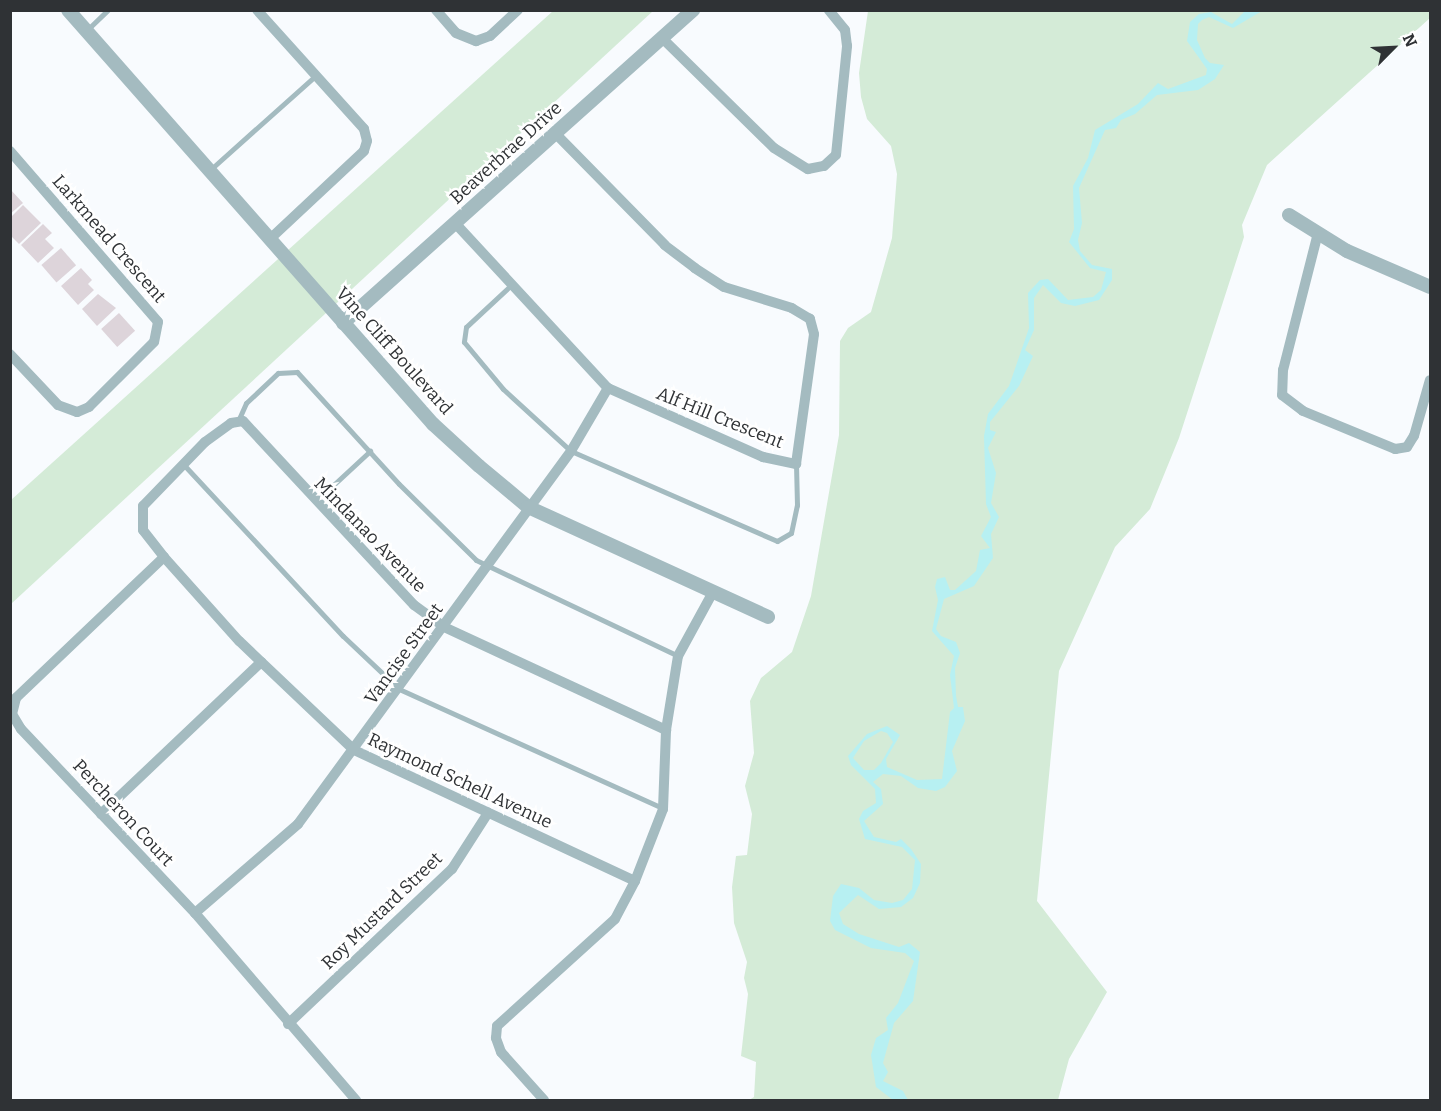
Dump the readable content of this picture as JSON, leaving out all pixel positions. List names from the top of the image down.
{
  "streets": {
    "street": [
      "Beaverbrae Drive",
      "Larkmead Crescent",
      "Vine Cliff Boulevard",
      "Alf Hill Crescent",
      "Mindanao Avenue",
      "Vancise Street",
      "Raymond Schell Avenue",
      "Percheron Court",
      "Roy Mustard Street"
    ]
  },
  "crossings": [
    ["Beaverbrae Drive", "Vine Cliff Boulevard"],
    ["Beaverbrae Drive", "Alf Hill Crescent"],
    ["Vine Cliff Boulevard", "Vancise Street"],
    ["Alf Hill Crescent", "Vancise Street"],
    ["Mindanao Avenue", "Vancise Street"],
    ["Vancise Street", "Raymond Schell Avenue"],
    ["Vancise Street", "Percheron Court"],
    ["Raymond Schell Avenue", "Percheron Court"],
    ["Raymond Schell Avenue", "Roy Mustard Street"],
    ["Percheron Court", "Roy Mustard Street"]
  ],
  "north": "top right"
}
